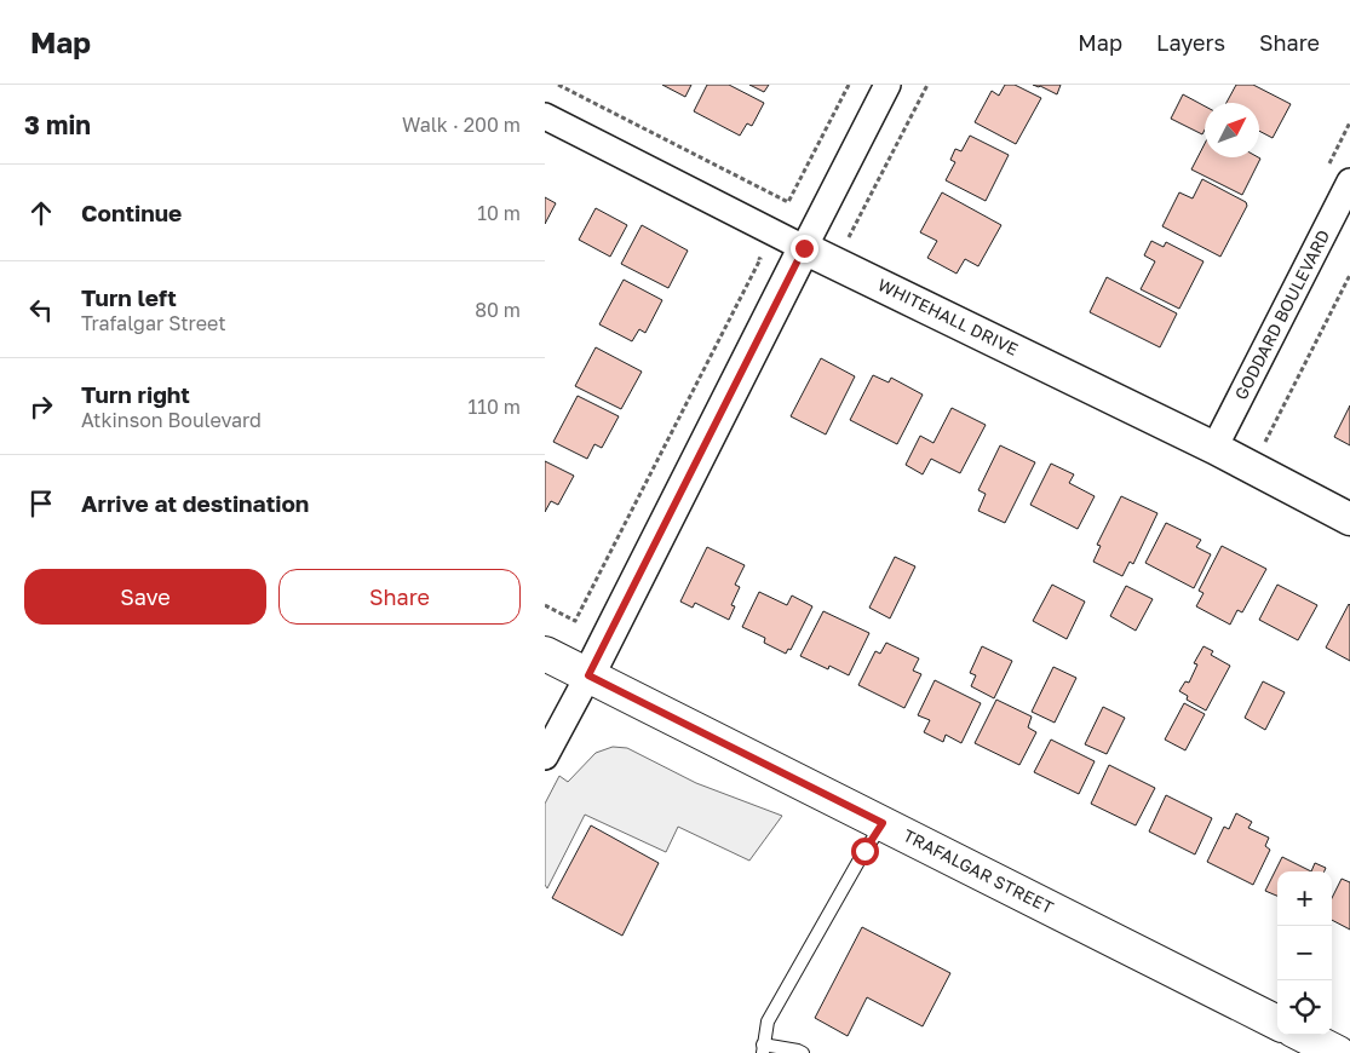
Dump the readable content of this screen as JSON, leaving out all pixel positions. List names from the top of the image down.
{
  "streets": {
    "main road": ["TRAFALGAR STREET"],
    "street": ["GODDARD BOULEVARD", "WHITEHALL DRIVE"]
  },
  "crossings": [
    ["GODDARD BOULEVARD", "WHITEHALL DRIVE"]
  ],
  "north": "top right",
  "page": {
    "header": "Map",
    "nav": ["Map", "Layers", "Share"],
    "heading": ["3 min", "Walk · 200 m"],
    "list": [
      ["Continue", "10 m"],
      ["Turn left", "Trafalgar Street", "80 m"],
      ["Turn right", "Atkinson Boulevard", "110 m"],
      "Arrive at destination"
    ],
    "buttons": ["Save", "Share"],
    "map_buttons": ["+", "−"]
  }
}
